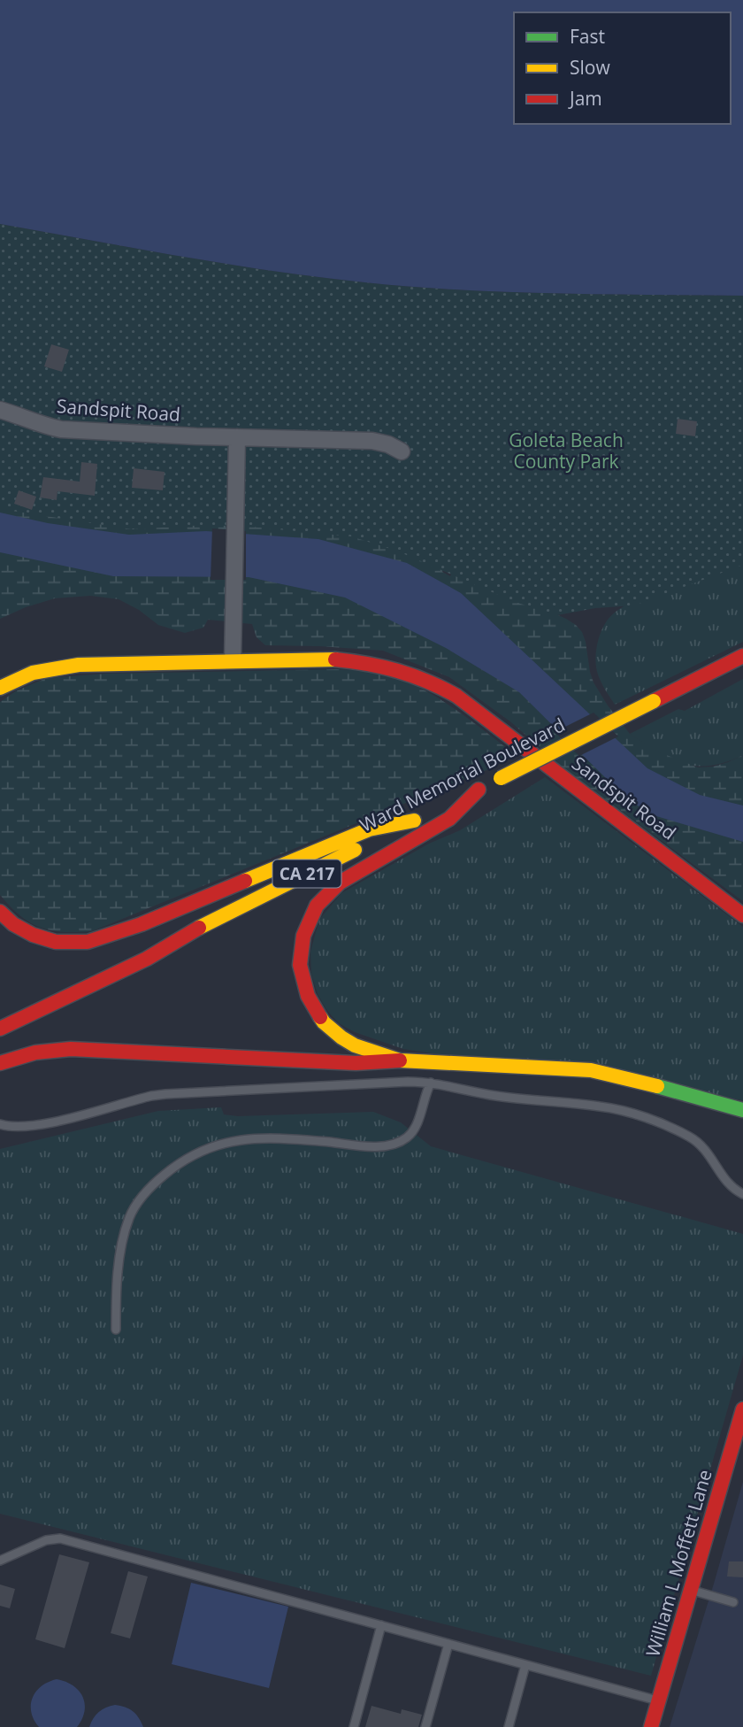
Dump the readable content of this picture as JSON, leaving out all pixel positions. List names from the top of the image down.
{
  "streets": {
    "main road": [
      "Sandspit Road",
      "Ward Memorial Boulevard",
      "CA 217",
      "William L Moffett Lane"
    ]
  },
  "parks": ["Goleta Beach County Park"],
  "legend": ["Fast", "Slow", "Jam"]
}
